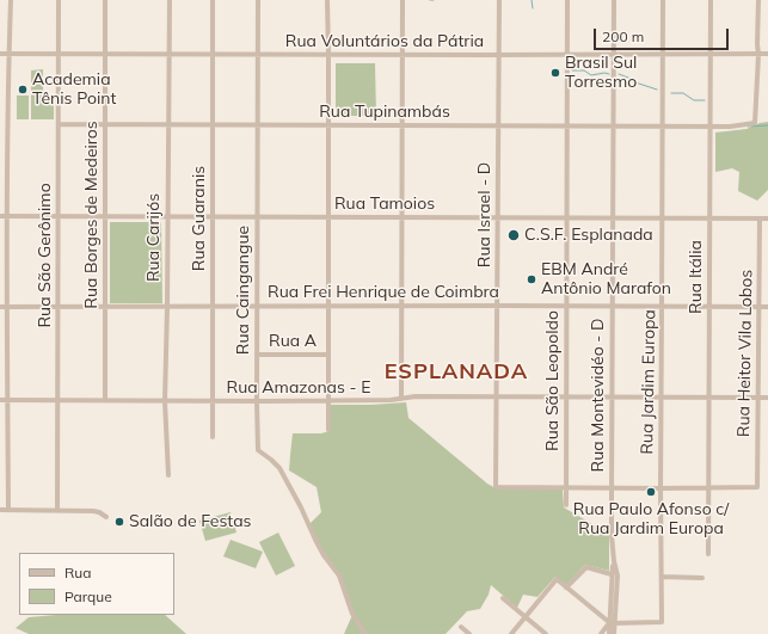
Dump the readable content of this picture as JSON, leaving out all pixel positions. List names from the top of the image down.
{
  "streets": {
    "street": [
      "Rua Voluntários da Pátria",
      "Rua Tupinambás",
      "Rua Tamoios",
      "Rua Borges de Medeiros",
      "Rua Israel - D",
      "Rua Guaranis",
      "Rua Carijós",
      "Rua São Gerônimo",
      "Rua Itália",
      "Rua Caingangue",
      "Rua Frei Henrique de Coimbra",
      "Rua A",
      "Rua Heitor Vila Lobos",
      "Rua São Leopoldo",
      "Rua Jardim Europa",
      "Rua Amazonas - E",
      "Rua Montevidéo - D"
    ]
  },
  "crossings": [
    ["Rua Voluntários da Pátria", "Rua Tupinambás"],
    ["Rua Voluntários da Pátria", "Rua Borges de Medeiros"],
    ["Rua Voluntários da Pátria", "Rua Israel - D"],
    ["Rua Voluntários da Pátria", "Rua Guaranis"],
    ["Rua Voluntários da Pátria", "Rua Carijós"],
    ["Rua Voluntários da Pátria", "Rua São Gerônimo"],
    ["Rua Voluntários da Pátria", "Rua Itália"],
    ["Rua Voluntários da Pátria", "Rua Caingangue"],
    ["Rua Voluntários da Pátria", "Rua São Leopoldo"],
    ["Rua Voluntários da Pátria", "Rua Jardim Europa"],
    ["Rua Voluntários da Pátria", "Rua Montevidéo - D"],
    ["Rua Tupinambás", "Rua Borges de Medeiros"],
    ["Rua Tupinambás", "Rua Israel - D"],
    ["Rua Tupinambás", "Rua Guaranis"],
    ["Rua Tupinambás", "Rua Carijós"],
    ["Rua Tupinambás", "Rua São Gerônimo"],
    ["Rua Tupinambás", "Rua Itália"],
    ["Rua Tupinambás", "Rua Caingangue"],
    ["Rua Tupinambás", "Rua São Leopoldo"],
    ["Rua Tupinambás", "Rua Jardim Europa"],
    ["Rua Tupinambás", "Rua Montevidéo - D"],
    ["Rua Tamoios", "Rua Borges de Medeiros"],
    ["Rua Tamoios", "Rua Israel - D"],
    ["Rua Tamoios", "Rua Guaranis"],
    ["Rua Tamoios", "Rua Carijós"],
    ["Rua Tamoios", "Rua São Gerônimo"],
    ["Rua Tamoios", "Rua Itália"],
    ["Rua Tamoios", "Rua Caingangue"],
    ["Rua Tamoios", "Rua Heitor Vila Lobos"],
    ["Rua Tamoios", "Rua São Leopoldo"],
    ["Rua Tamoios", "Rua Jardim Europa"],
    ["Rua Tamoios", "Rua Montevidéo - D"],
    ["Rua Borges de Medeiros", "Rua Frei Henrique de Coimbra"],
    ["Rua Borges de Medeiros", "Rua Amazonas - E"],
    ["Rua Israel - D", "Rua Frei Henrique de Coimbra"],
    ["Rua Israel - D", "Rua São Leopoldo"],
    ["Rua Israel - D", "Rua Amazonas - E"],
    ["Rua Guaranis", "Rua Frei Henrique de Coimbra"],
    ["Rua Guaranis", "Rua Amazonas - E"],
    ["Rua Carijós", "Rua Frei Henrique de Coimbra"],
    ["Rua Carijós", "Rua Amazonas - E"],
    ["Rua São Gerônimo", "Rua Frei Henrique de Coimbra"],
    ["Rua São Gerônimo", "Rua Amazonas - E"],
    ["Rua Itália", "Rua Frei Henrique de Coimbra"],
    ["Rua Itália", "Rua Heitor Vila Lobos"],
    ["Rua Itália", "Rua Amazonas - E"],
    ["Rua Caingangue", "Rua Frei Henrique de Coimbra"],
    ["Rua Caingangue", "Rua A"],
    ["Rua Caingangue", "Rua Amazonas - E"],
    ["Rua Frei Henrique de Coimbra", "Rua Heitor Vila Lobos"],
    ["Rua Frei Henrique de Coimbra", "Rua São Leopoldo"],
    ["Rua Frei Henrique de Coimbra", "Rua Jardim Europa"],
    ["Rua Frei Henrique de Coimbra", "Rua Montevidéo - D"],
    ["Rua Heitor Vila Lobos", "Rua Amazonas - E"],
    ["Rua São Leopoldo", "Rua Amazonas - E"],
    ["Rua Jardim Europa", "Rua Amazonas - E"],
    ["Rua Jardim Europa", "Rua Montevidéo - D"],
    ["Rua Amazonas - E", "Rua Montevidéo - D"]
  ],
  "districts": ["ESPLANADA"],
  "places": [
    "Brasil Sul Torresmo",
    "Academia Tênis Point",
    "C.S.F. Esplanada",
    "EBM André Antônio Marafon",
    "Rua Paulo Afonso c/ Rua Jardim Europa",
    "Salão de Festas"
  ],
  "legend": ["Rua", "Parque"],
  "scale_bar": "200 m"
}
